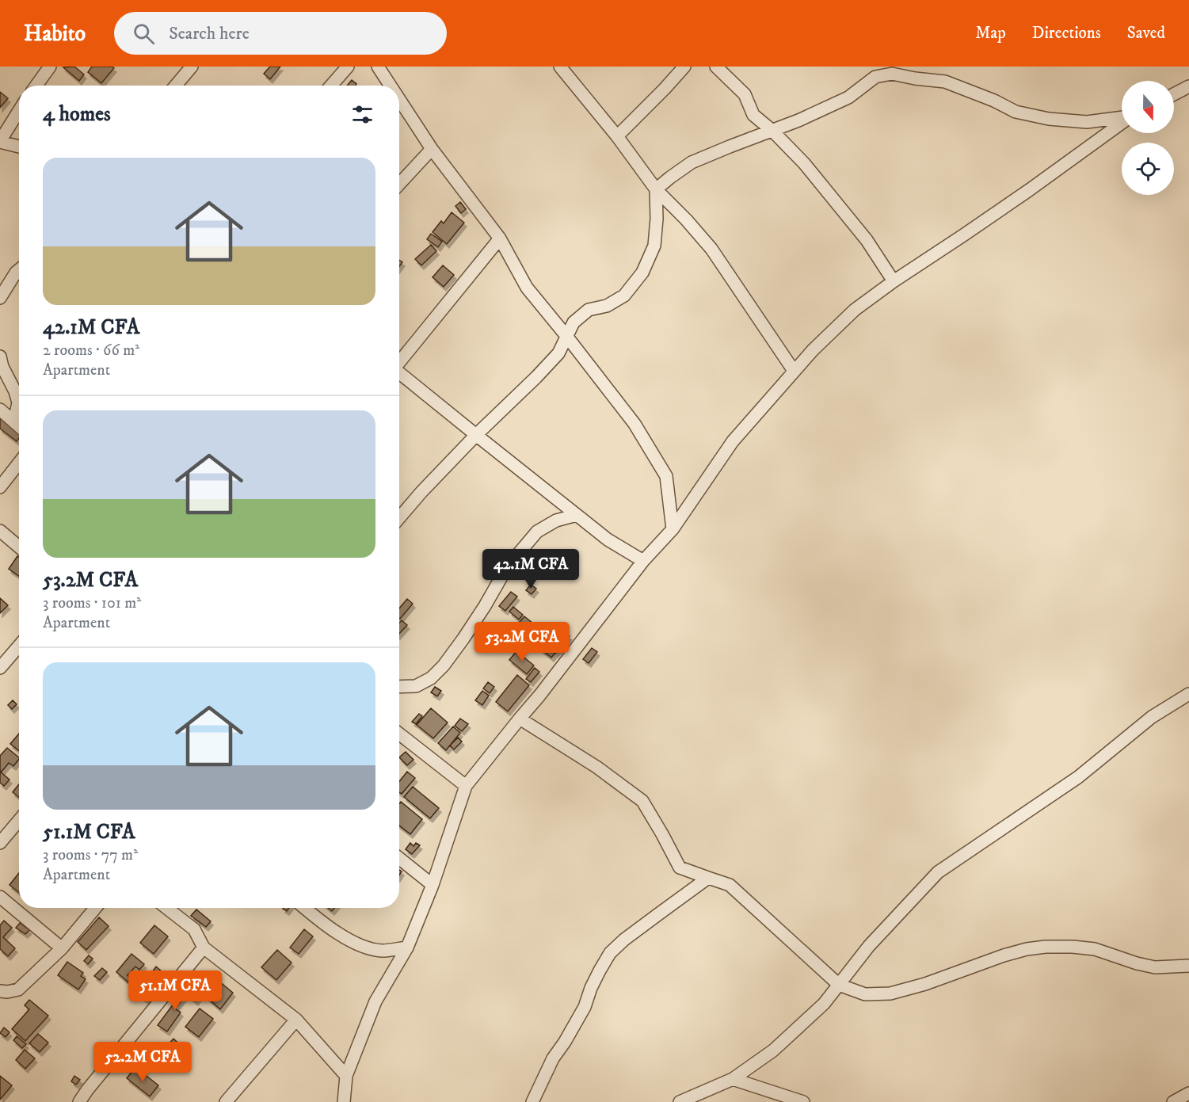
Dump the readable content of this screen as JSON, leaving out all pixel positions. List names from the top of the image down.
{
  "north": "bottom",
  "page": {
    "header": "Habito",
    "search": "Search here",
    "nav": ["Map", "Directions", "Saved"],
    "heading": "4 homes",
    "list": [
      {
        "name": "42.1M CFA",
        "note": "2 rooms · 66 m² · Apartment"
      },
      {
        "name": "53.2M CFA",
        "note": "3 rooms · 101 m² · Apartment"
      },
      {
        "name": "51.1M CFA",
        "note": "3 rooms · 77 m² · Apartment"
      }
    ],
    "price": [
      "42.1M CFA",
      "53.2M CFA",
      "51.1M CFA",
      "52.2M CFA"
    ]
  }
}
